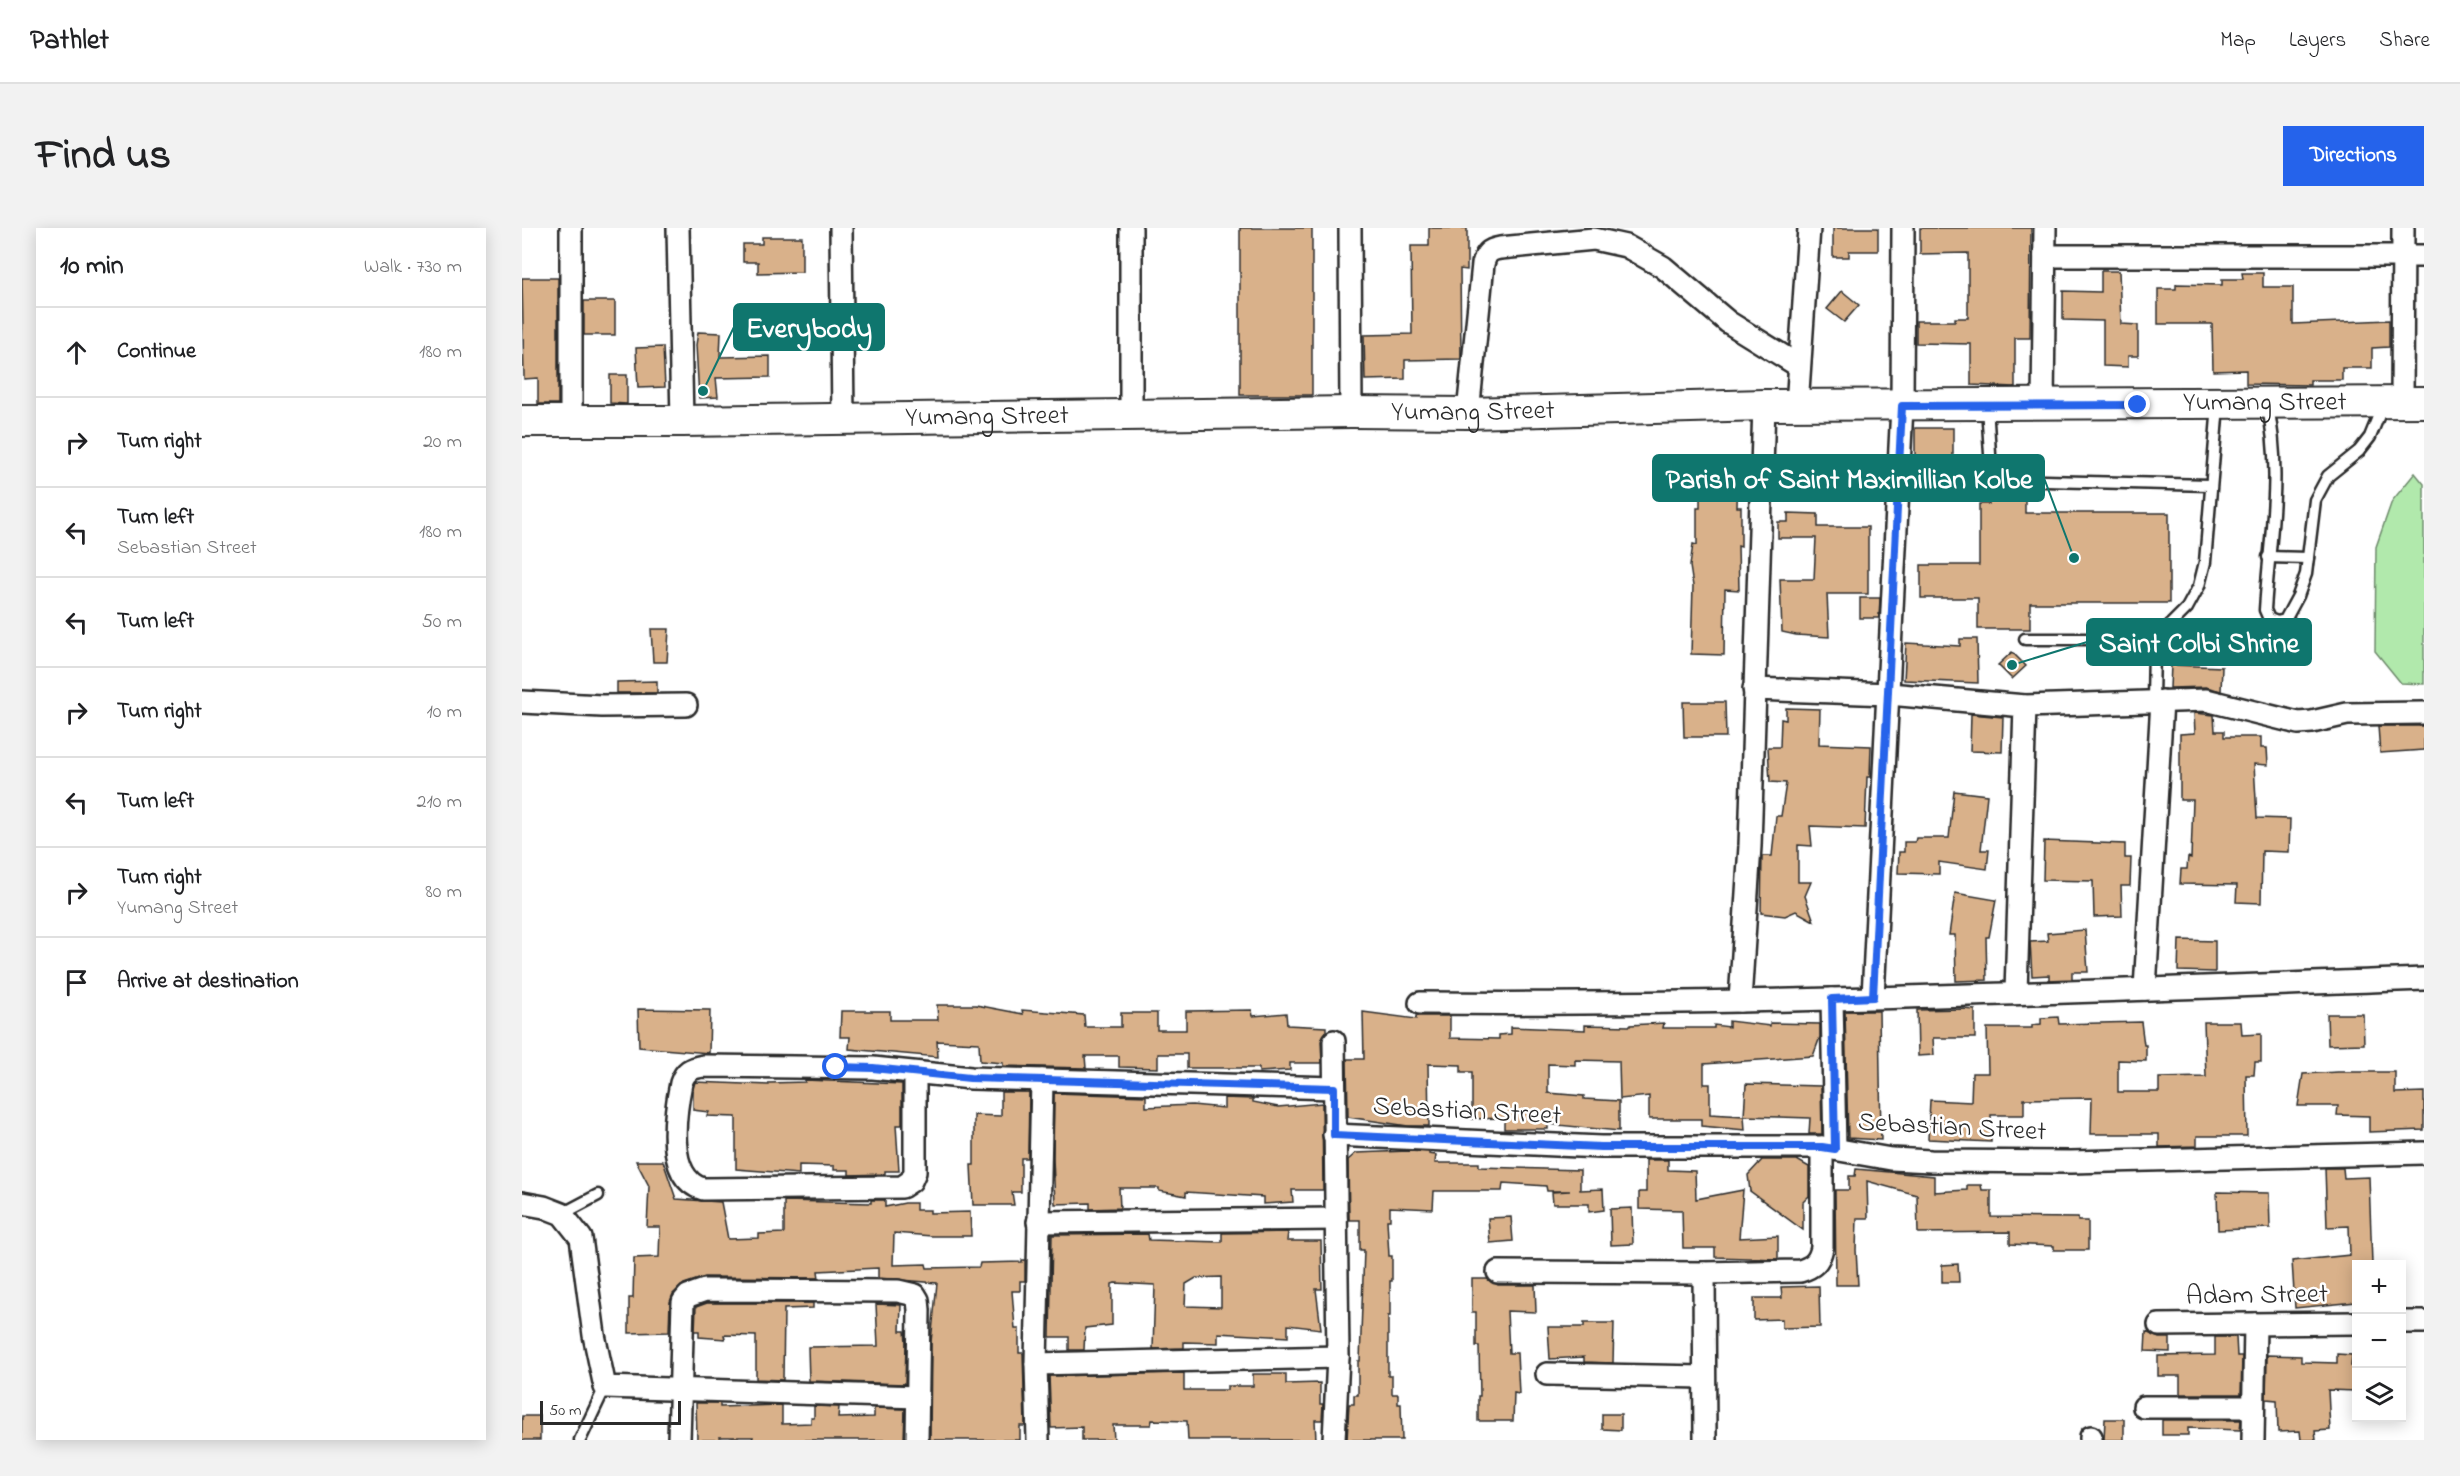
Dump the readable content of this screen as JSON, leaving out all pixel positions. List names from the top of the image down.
{
  "streets": {
    "main road": ["Yumang Street"],
    "street": ["Sebastian Street", "Adam Street"]
  },
  "places": ["Everybody", "Parish of Saint Maximillian Kolbe", "Saint Colbi Shrine"],
  "scale_bar": "50 m",
  "page": {
    "header": "Pathlet",
    "nav": ["Map", "Layers", "Share"],
    "title": "Find us",
    "buttons": "Directions",
    "heading": ["10 min", "Walk · 730 m"],
    "list": [
      ["Continue", "180 m"],
      ["Turn right", "20 m"],
      ["Turn left", "Sebastian Street", "180 m"],
      ["Turn left", "50 m"],
      ["Turn right", "10 m"],
      ["Turn left", "210 m"],
      ["Turn right", "Yumang Street", "80 m"],
      "Arrive at destination"
    ],
    "map_buttons": ["+", "−"],
    "scale": "50 m"
  }
}
